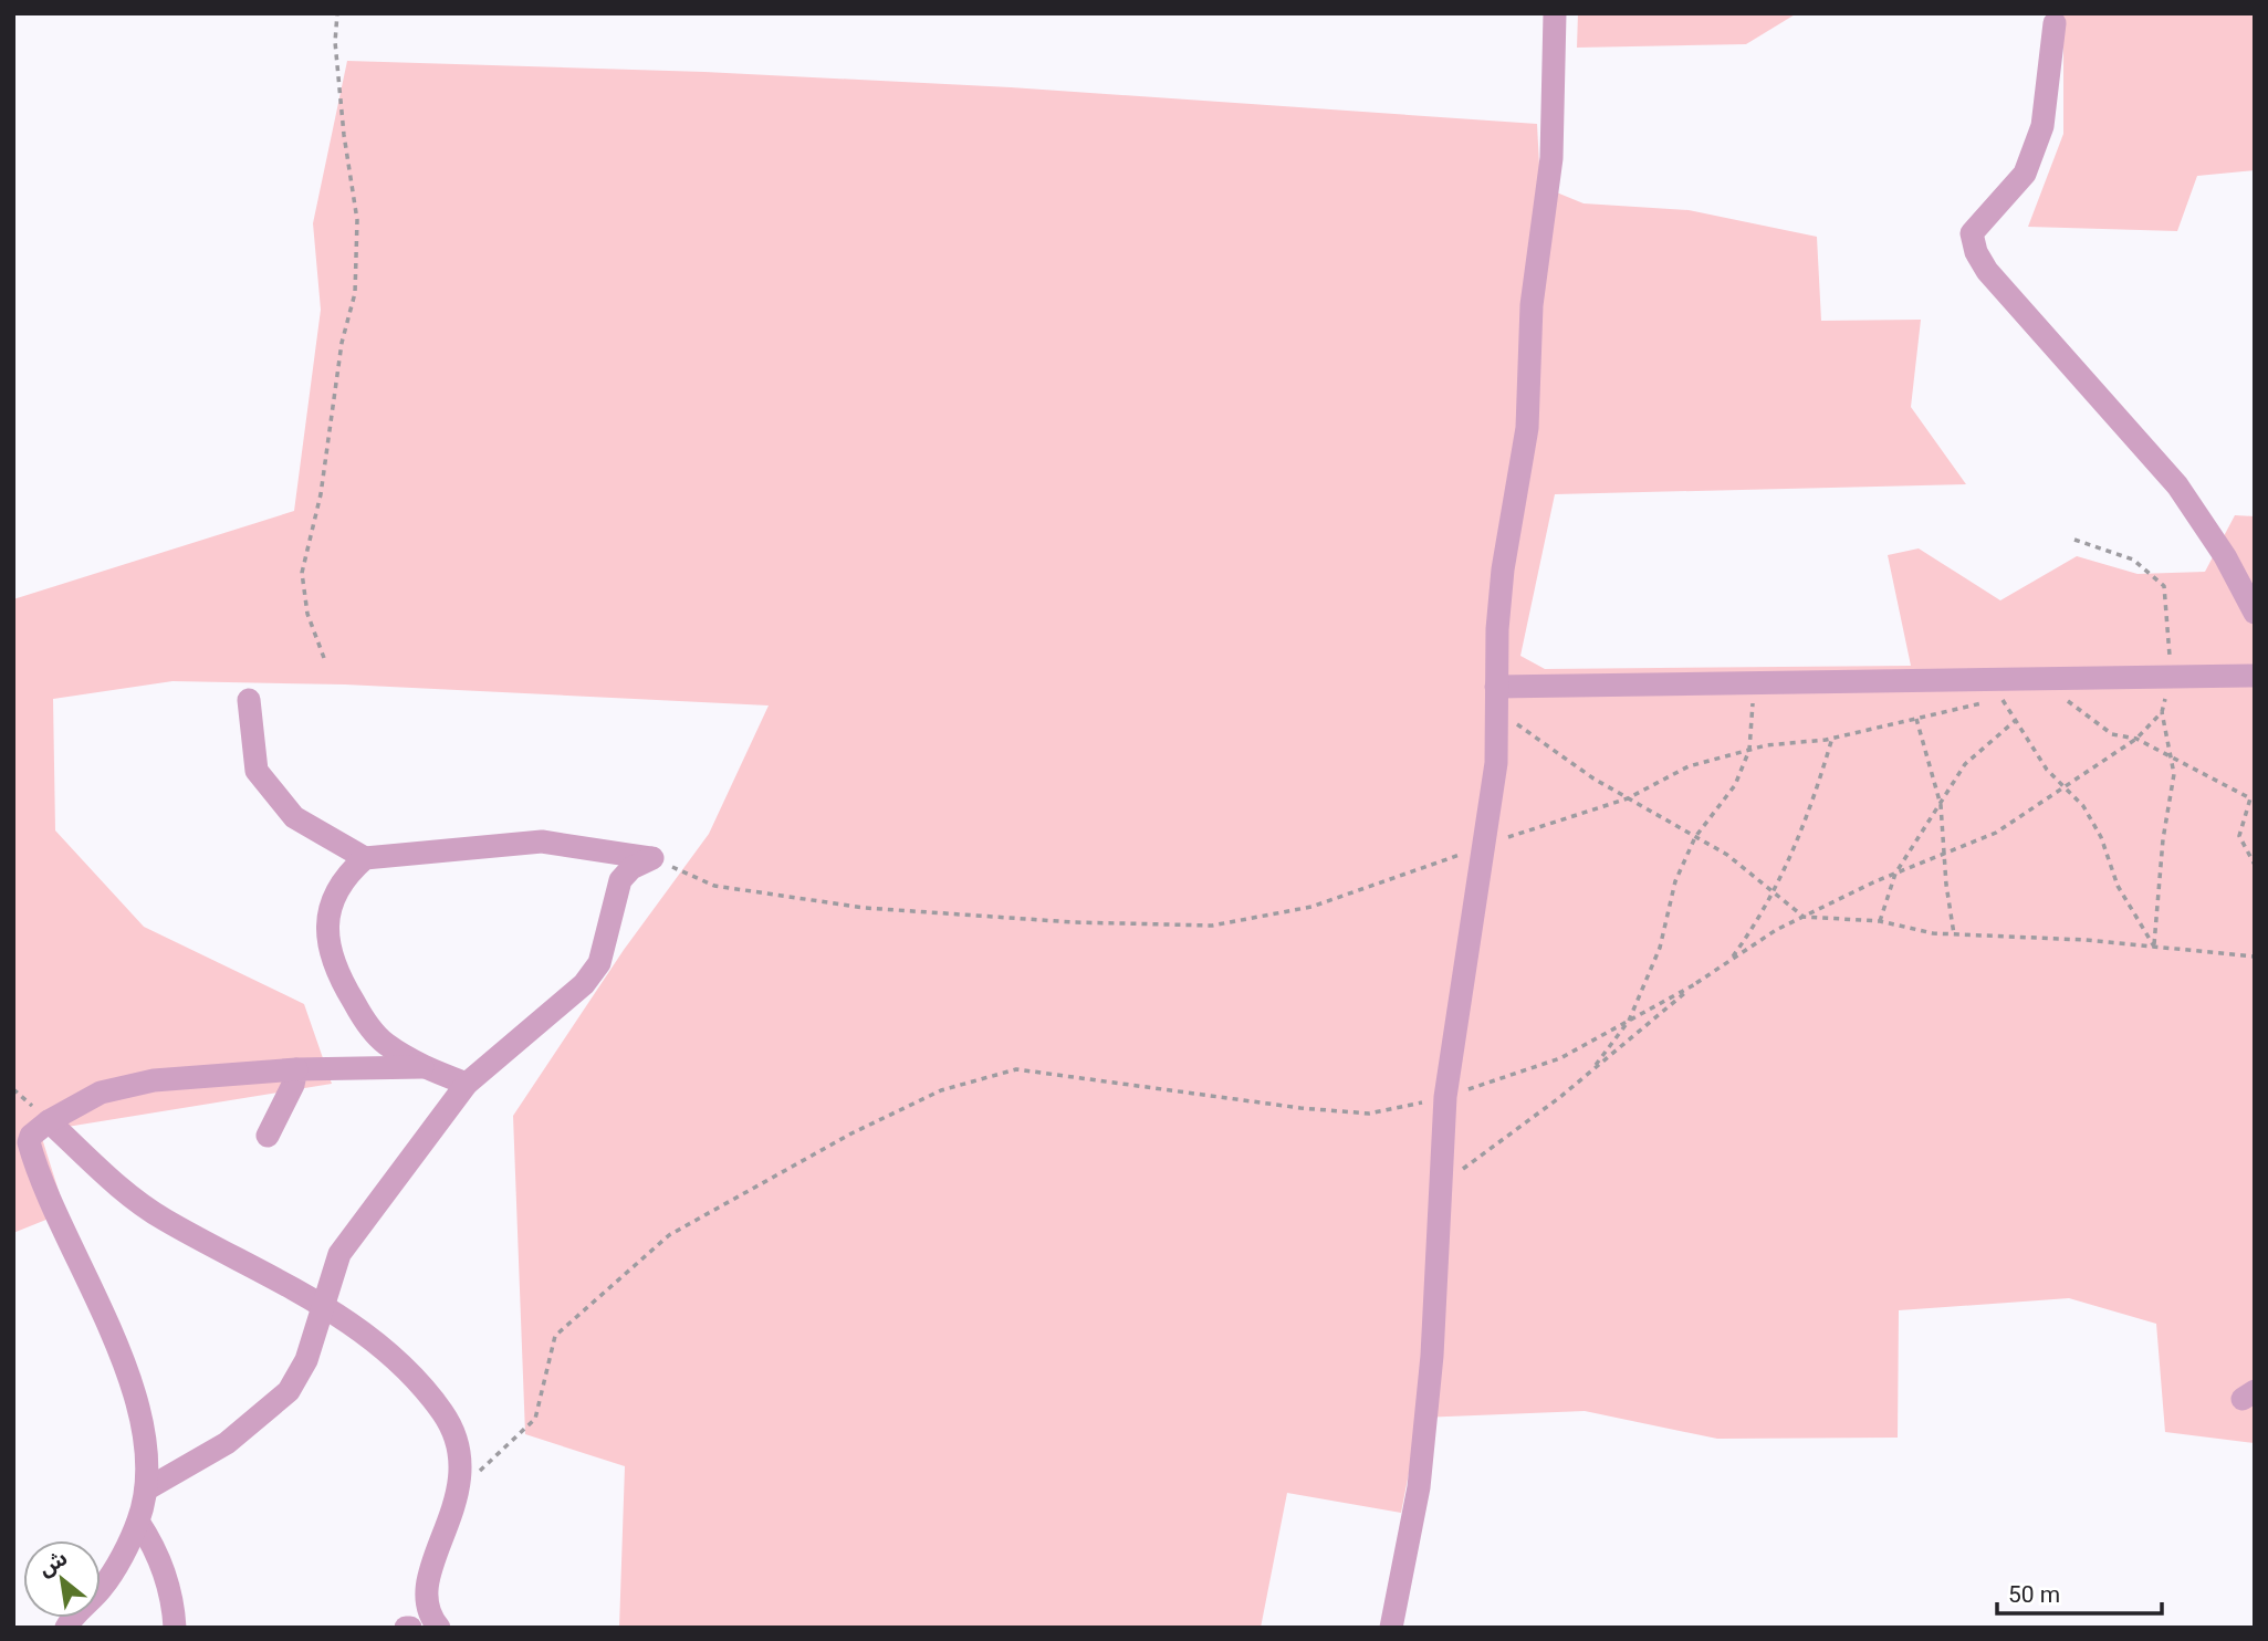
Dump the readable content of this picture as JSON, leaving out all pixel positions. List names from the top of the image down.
{
  "scale_bar": "50 m",
  "north": "top left"
}
